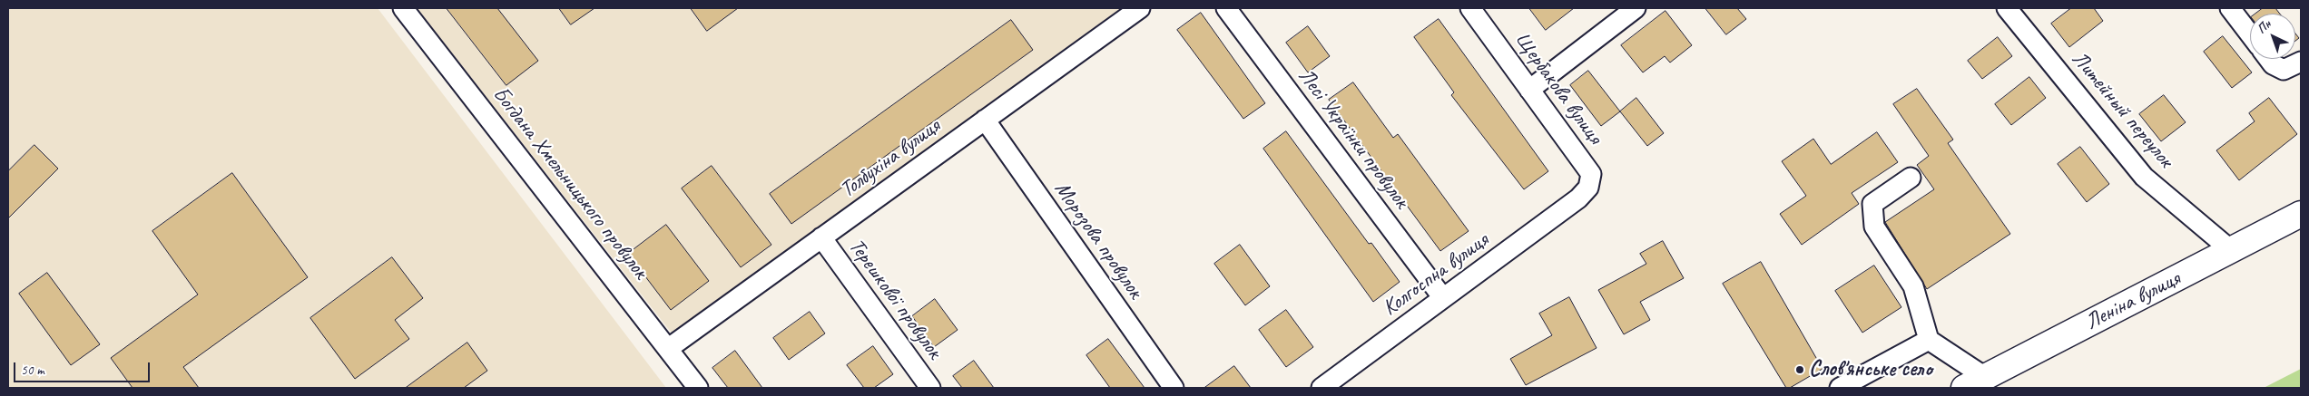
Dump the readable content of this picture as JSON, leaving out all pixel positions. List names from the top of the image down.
{
  "streets": {
    "main road": ["Леніна вулиця"],
    "street": [
      "Щербакова вулиця",
      "Литейный переулок",
      "Лесі Українки провулок",
      "Толбухіна вулиця",
      "Богдана Хмельницького провулок",
      "Морозова провулок",
      "Колгоспна вулиця",
      "Терешкової провулок"
    ]
  },
  "crossings": [
    ["Щербакова вулиця", "Колгоспна вулиця"],
    ["Литейный переулок", "Леніна вулиця"],
    ["Лесі Українки провулок", "Колгоспна вулиця"],
    ["Толбухіна вулиця", "Богдана Хмельницького провулок"],
    ["Толбухіна вулиця", "Морозова провулок"],
    ["Толбухіна вулиця", "Терешкової провулок"]
  ],
  "places": ["Слов'янське село"],
  "scale_bar": "50 m",
  "north": "top left"
}
